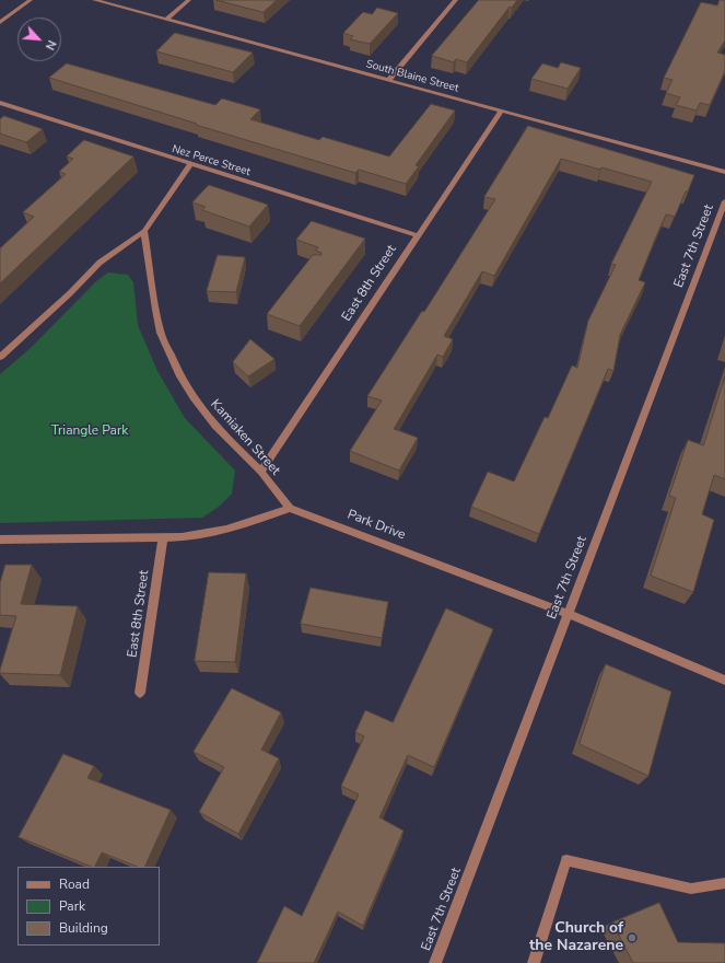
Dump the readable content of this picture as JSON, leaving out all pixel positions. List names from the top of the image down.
{
  "streets": {
    "street": [
      "South Blaine Street",
      "Nez Perce Street",
      "East 7th Street",
      "East 8th Street",
      "Kamiaken Street",
      "Park Drive"
    ]
  },
  "crossings": [
    ["South Blaine Street", "East 8th Street"],
    ["Nez Perce Street", "East 8th Street"],
    ["East 7th Street", "Park Drive"],
    ["East 8th Street", "Kamiaken Street"],
    ["Kamiaken Street", "Park Drive"]
  ],
  "parks": ["Triangle Park"],
  "places": ["Church of the Nazarene"],
  "legend": ["Road", "Park", "Building"],
  "north": "bottom right"
}
